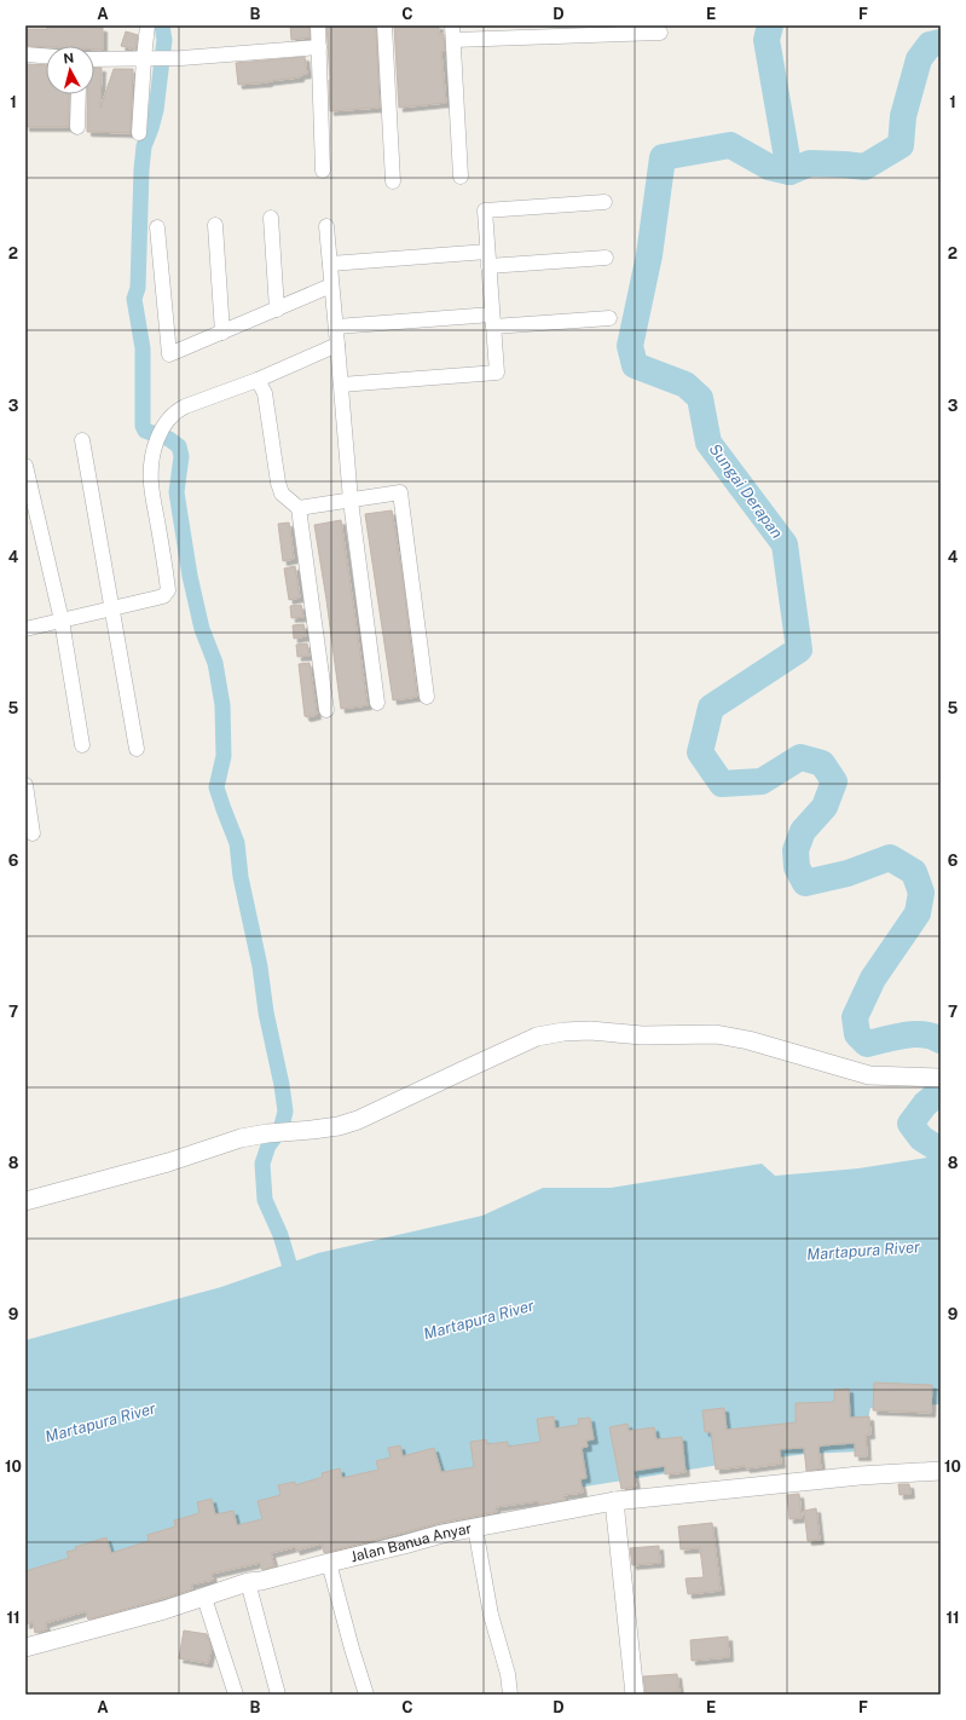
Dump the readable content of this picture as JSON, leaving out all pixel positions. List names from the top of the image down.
{
  "streets": {
    "street": ["Jalan Banua Anyar"]
  },
  "water": ["Sungai Derapan", "Martapura River"],
  "north": "top",
  "grid": {
    "columns": [
      "A",
      "B",
      "C",
      "D",
      "E",
      "F"
    ],
    "rows": [
      "1",
      "2",
      "3",
      "4",
      "5",
      "6",
      "7",
      "8",
      "9",
      "10",
      "11"
    ]
  }
}
